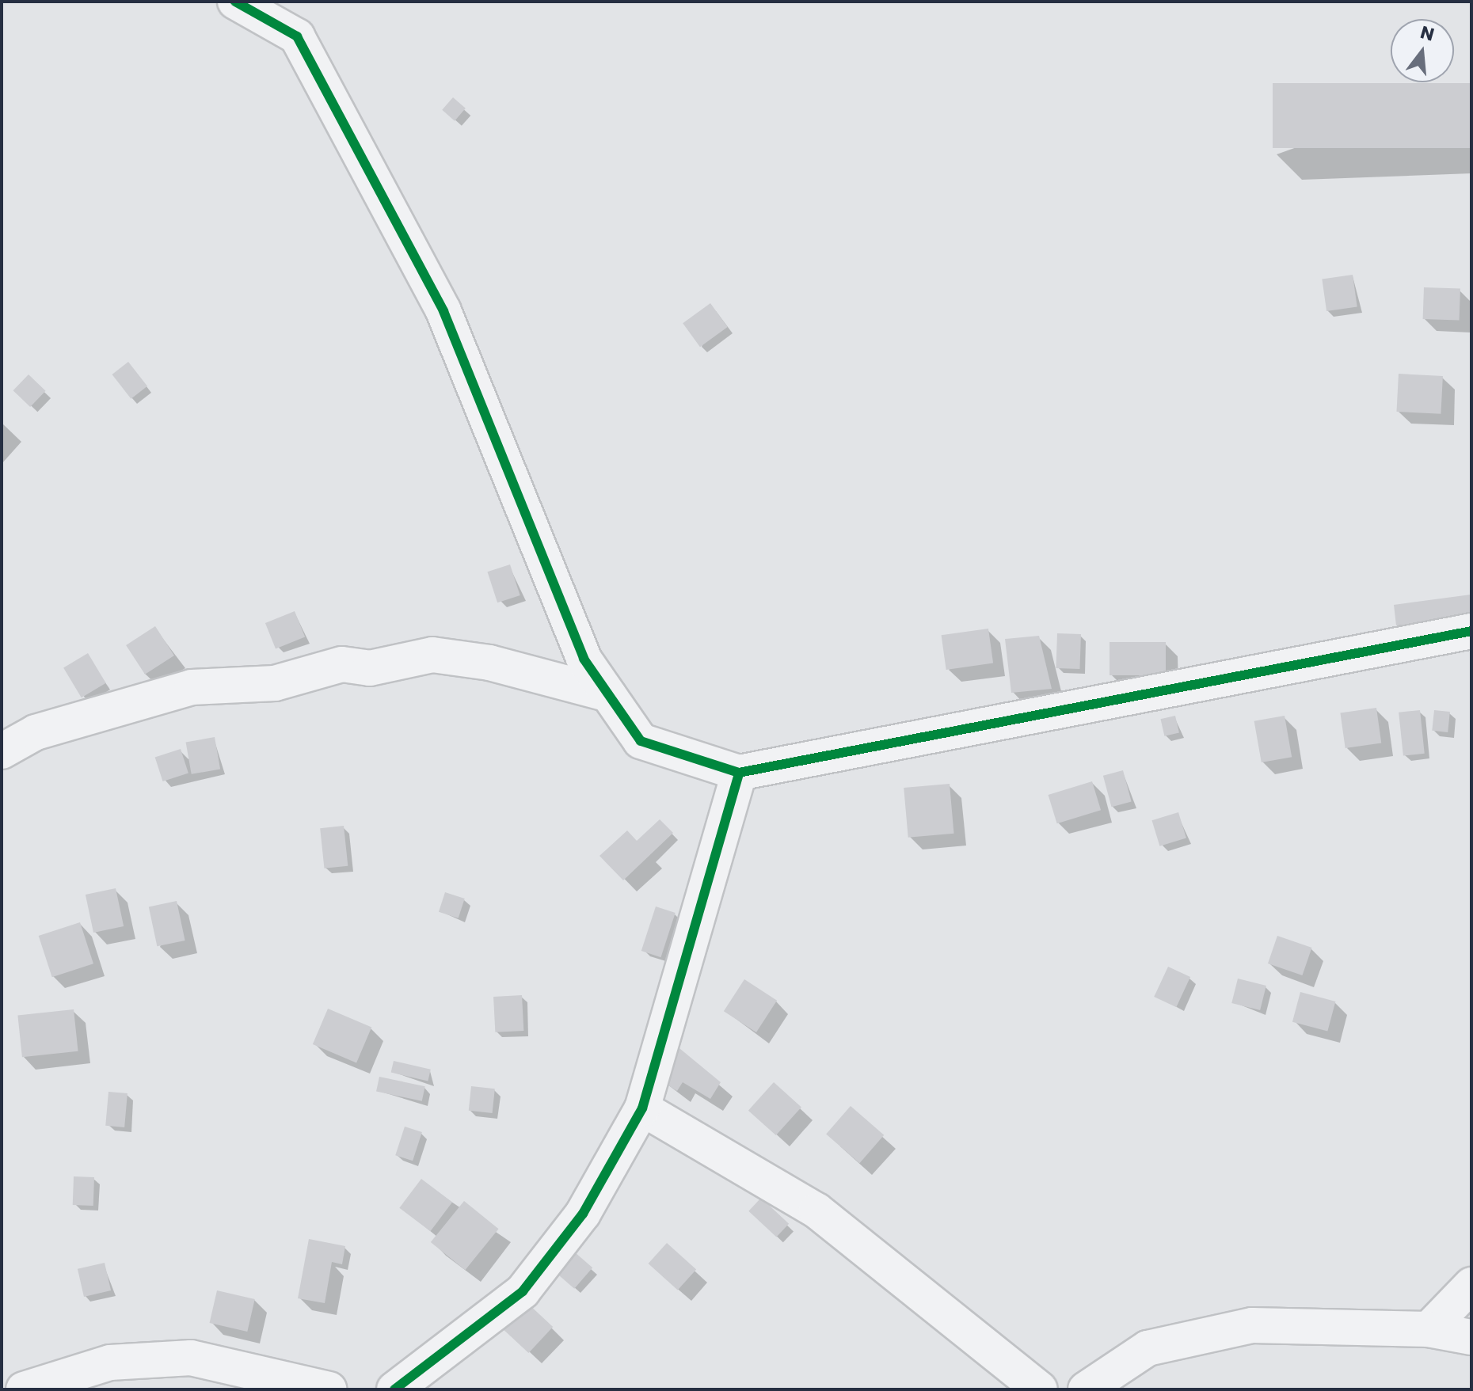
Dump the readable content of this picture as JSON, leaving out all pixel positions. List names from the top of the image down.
{
  "north": "top"
}
